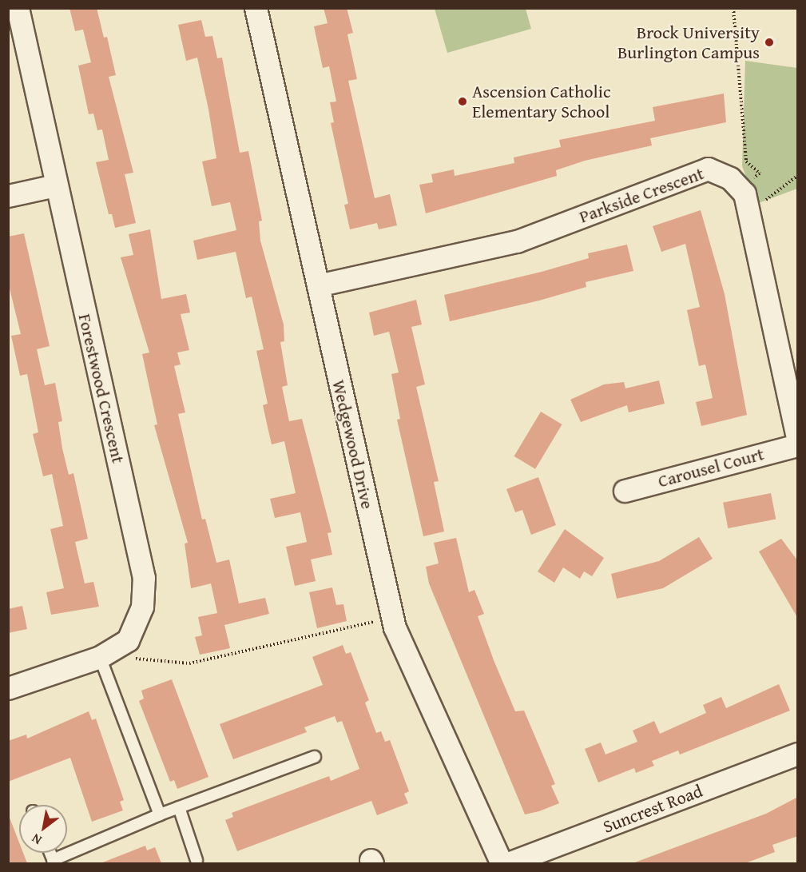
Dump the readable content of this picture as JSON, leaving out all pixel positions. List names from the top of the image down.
{
  "streets": {
    "street": [
      "Parkside Crescent",
      "Forestwood Crescent",
      "Wedgewood Drive",
      "Carousel Court",
      "Suncrest Road"
    ]
  },
  "crossings": [
    ["Parkside Crescent", "Wedgewood Drive"]
  ],
  "places": ["Brock University Burlington Campus", "Ascension Catholic Elementary School"],
  "north": "bottom left"
}
